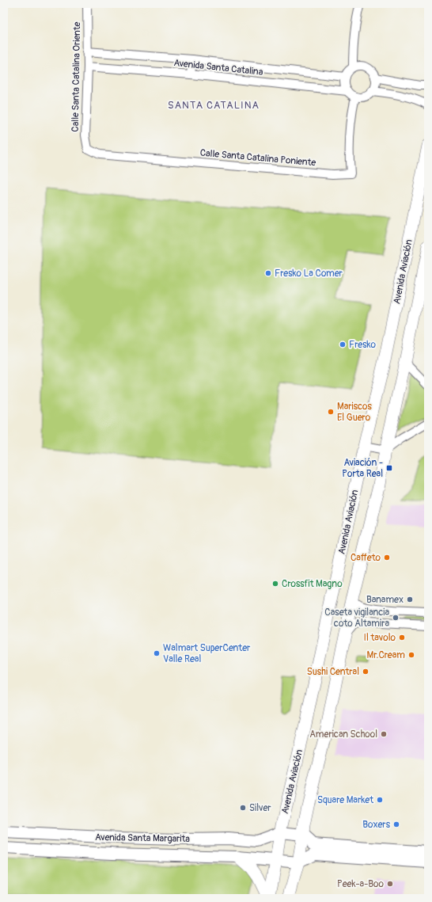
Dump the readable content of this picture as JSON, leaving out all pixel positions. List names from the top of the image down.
{
  "streets": {
    "main road": ["Avenida Aviación", "Avenida Santa Margarita"],
    "street": ["Avenida Santa Catalina", "Calle Santa Catalina Oriente", "Calle Santa Catalina Poniente"]
  },
  "crossings": [
    ["Avenida Santa Catalina", "Calle Santa Catalina Oriente"],
    ["Avenida Santa Catalina", "Calle Santa Catalina Poniente"],
    ["Calle Santa Catalina Oriente", "Calle Santa Catalina Poniente"],
    ["Avenida Aviación", "Avenida Santa Margarita"]
  ],
  "districts": ["SANTA CATALINA"],
  "places": {
    "other": [
      "Fresko La Comer",
      "Fresko",
      "Mariscos El Guero",
      "Caffeto",
      "Crossfit Magno",
      "Banamex",
      "Caseta vigilancia coto Altamira",
      "Il tavolo",
      "Walmart SuperCenter Valle Real",
      "Mr.Cream",
      "Sushi Central",
      "American School",
      "Square Market",
      "Silver",
      "Boxers",
      "Peek-a-Boo"
    ],
    "transit": ["Aviación - Porta Real"]
  }
}
